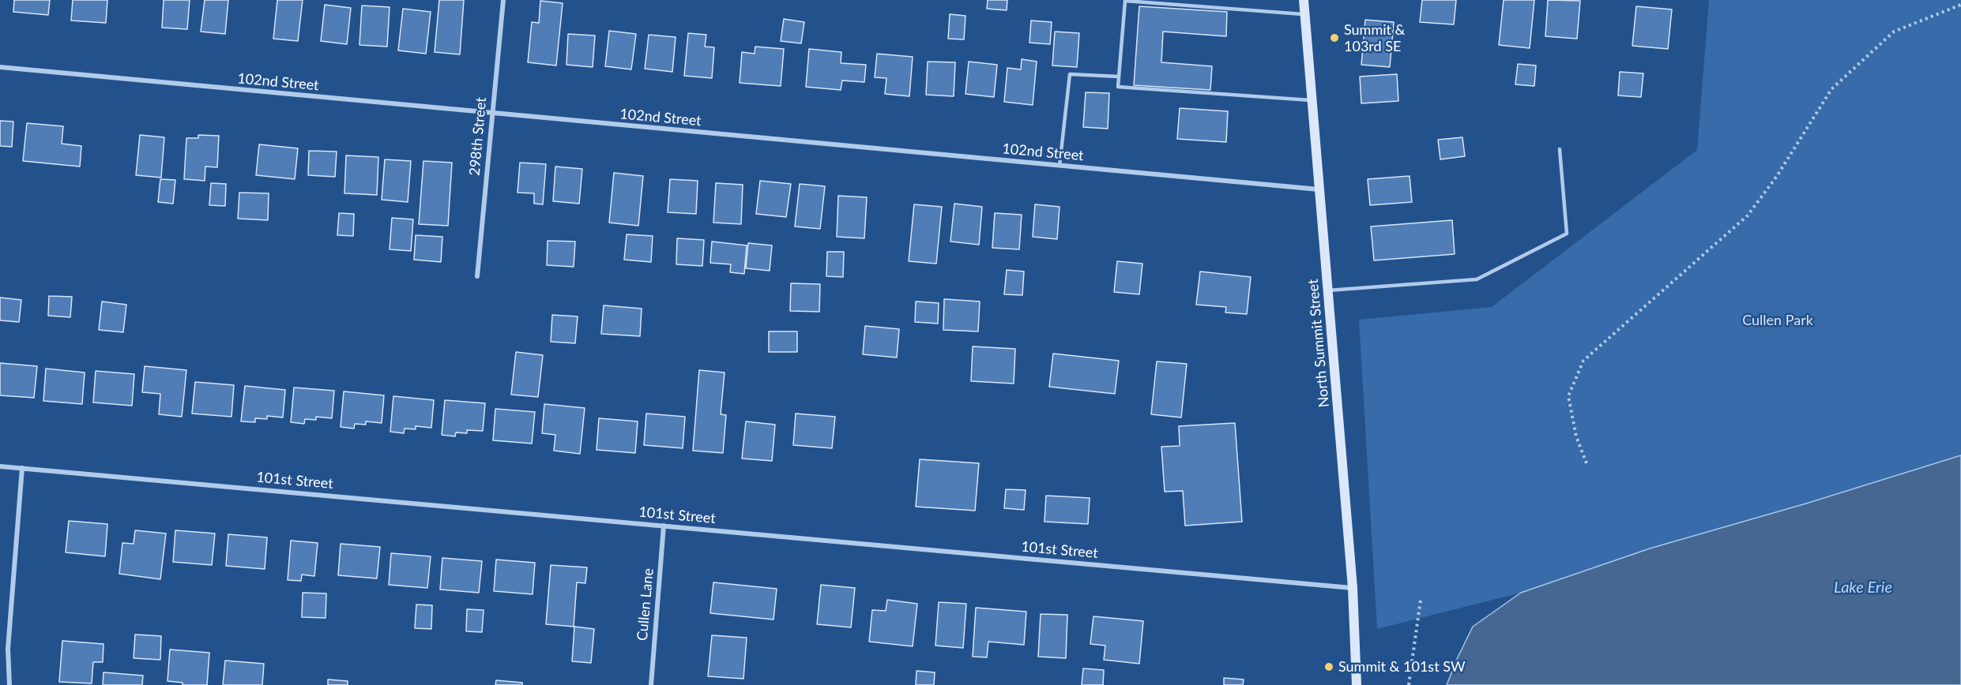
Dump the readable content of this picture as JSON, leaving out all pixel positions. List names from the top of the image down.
{
  "streets": {
    "main road": ["North Summit Street"],
    "street": [
      "102nd Street",
      "298th Street",
      "101st Street",
      "Cullen Lane"
    ]
  },
  "crossings": [
    ["102nd Street", "298th Street"],
    ["102nd Street", "North Summit Street"],
    ["North Summit Street", "101st Street"],
    ["101st Street", "Cullen Lane"]
  ],
  "water": ["Lake Erie"],
  "parks": ["Cullen Park"],
  "places": ["Summit & 103rd SE", "Summit & 101st SW"]
}
